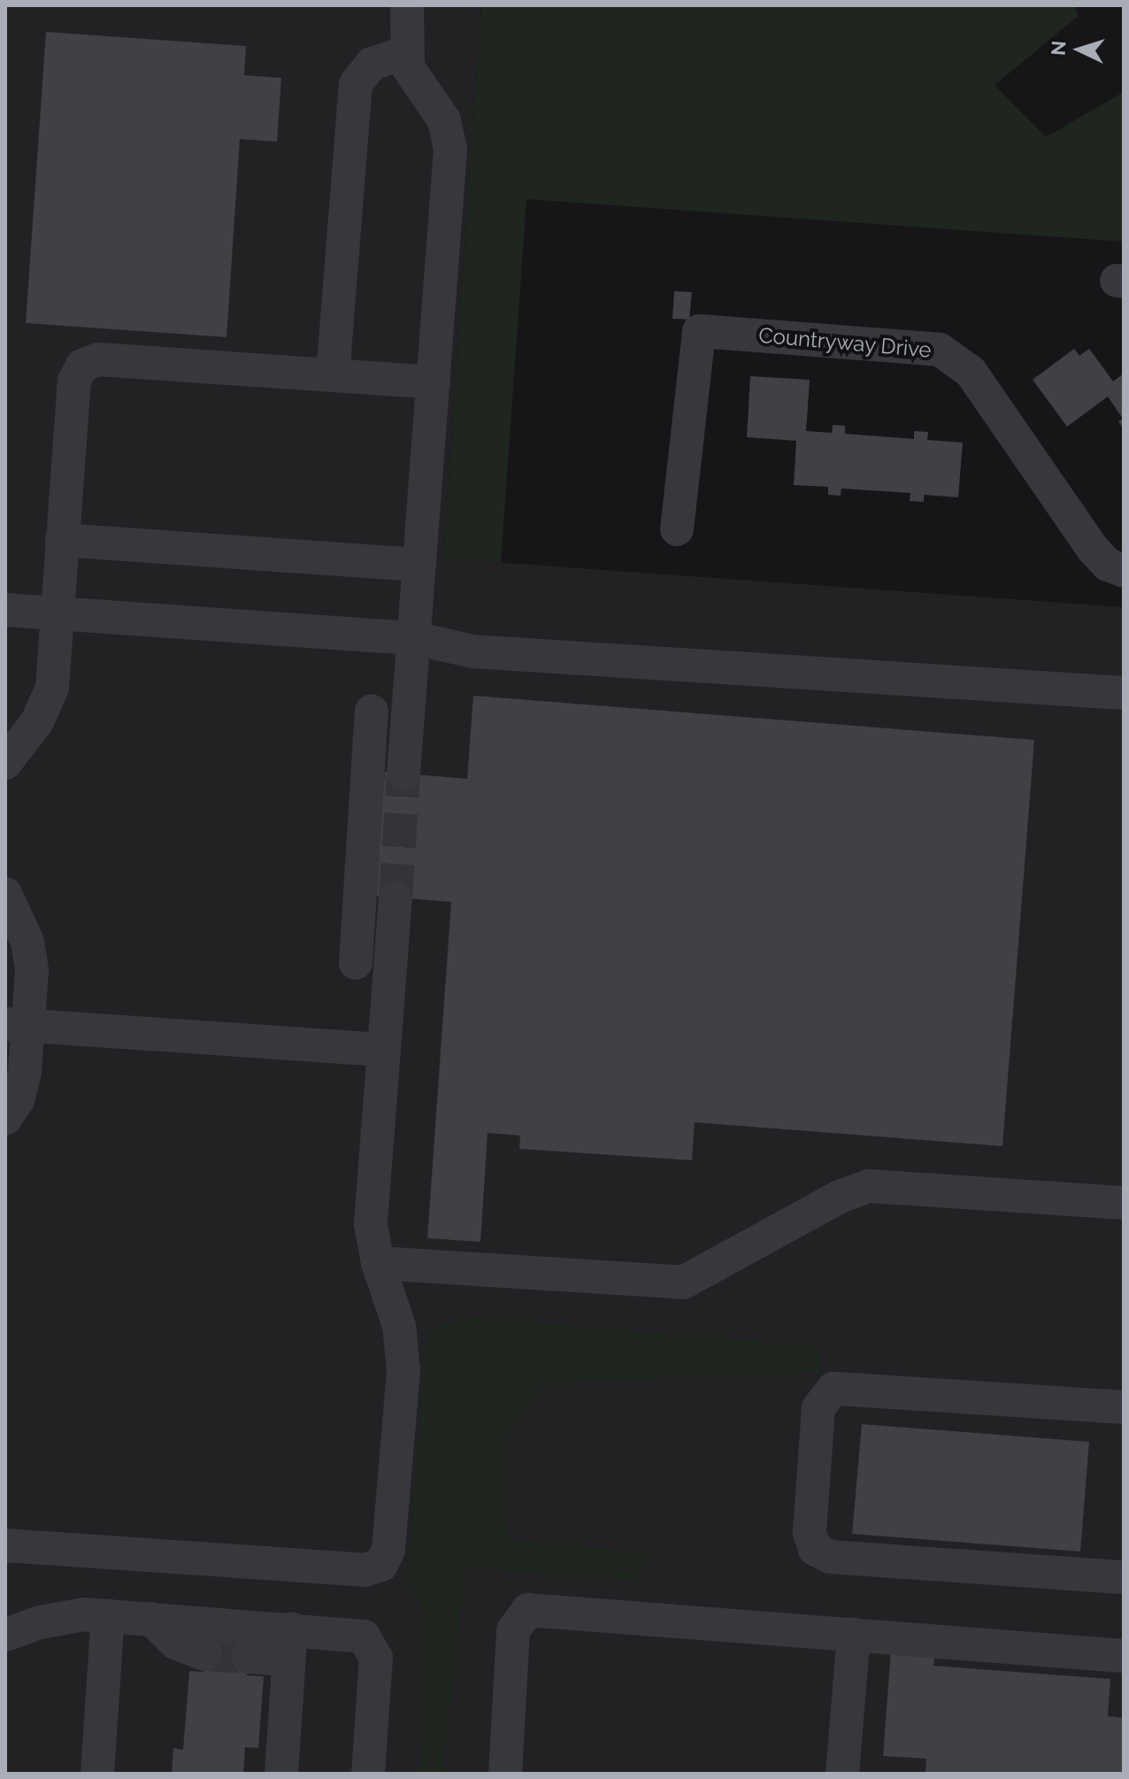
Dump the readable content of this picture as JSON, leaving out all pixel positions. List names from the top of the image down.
{
  "streets": {
    "street": ["Countryway Drive"]
  },
  "north": "left"
}
